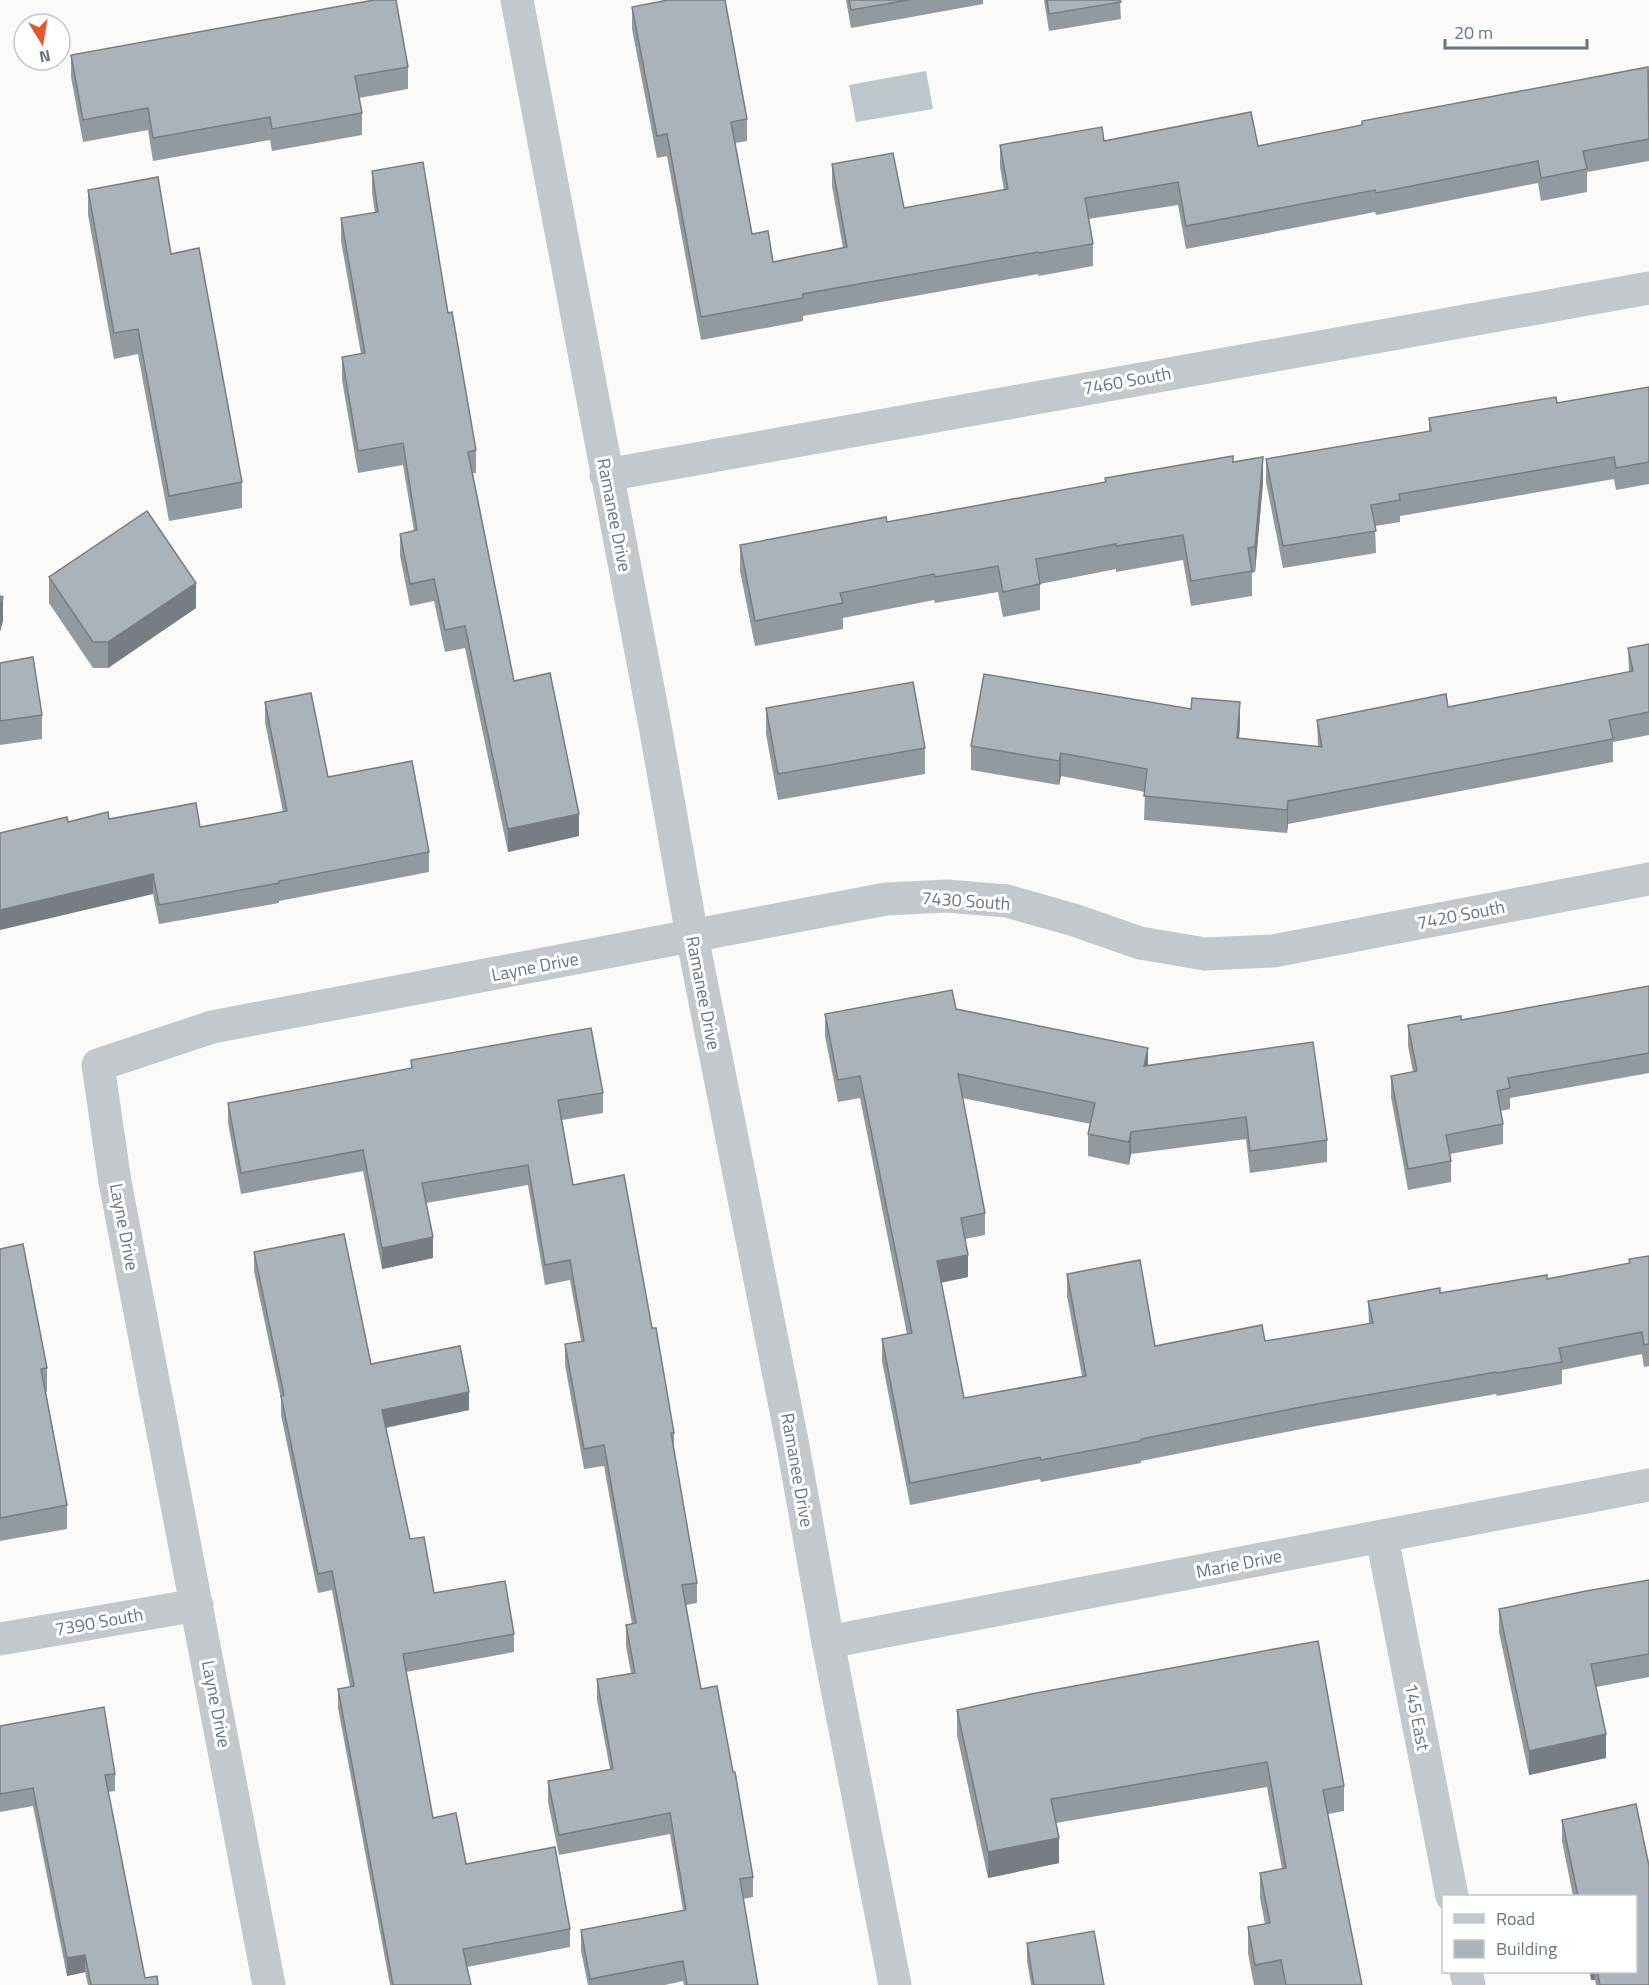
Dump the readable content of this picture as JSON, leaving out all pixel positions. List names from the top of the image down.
{
  "streets": {
    "street": [
      "7460 South",
      "Ramanee Drive",
      "7430 South",
      "7420 South",
      "Layne Drive",
      "Marie Drive",
      "7390 South",
      "145 East"
    ]
  },
  "crossings": [
    ["7460 South", "Ramanee Drive"],
    ["Ramanee Drive", "7430 South"],
    ["Ramanee Drive", "Layne Drive"],
    ["Ramanee Drive", "Marie Drive"],
    ["7430 South", "7420 South"],
    ["7430 South", "Layne Drive"],
    ["Layne Drive", "7390 South"],
    ["Marie Drive", "145 East"]
  ],
  "legend": ["Road", "Building"],
  "scale_bar": "20 m",
  "north": "bottom"
}
